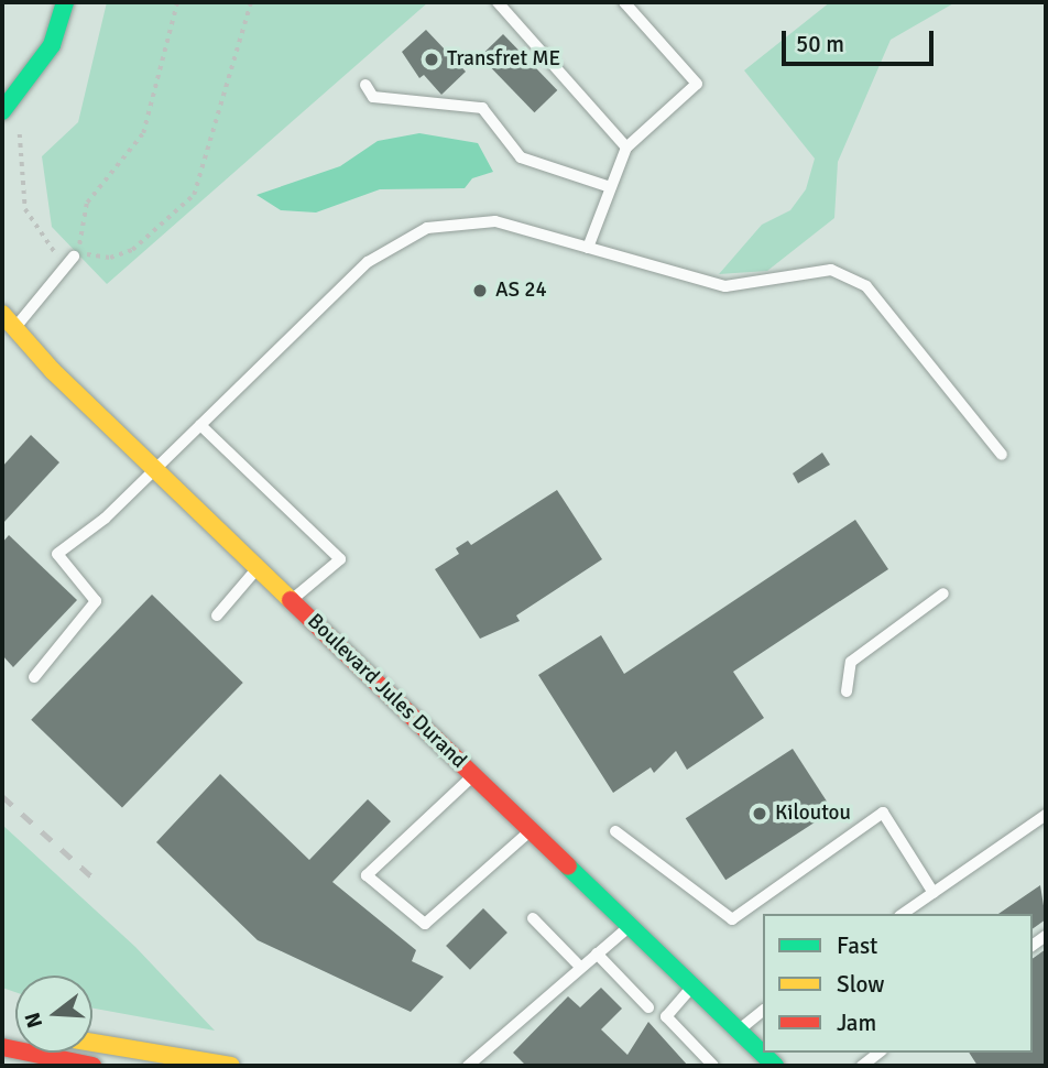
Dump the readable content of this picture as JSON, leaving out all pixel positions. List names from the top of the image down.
{
  "streets": {
    "main road": ["Boulevard Jules Durand"]
  },
  "places": ["Transfret ME", "AS 24", "Kiloutou"],
  "legend": ["Fast", "Slow", "Jam"],
  "scale_bar": "50 m",
  "north": "left"
}
